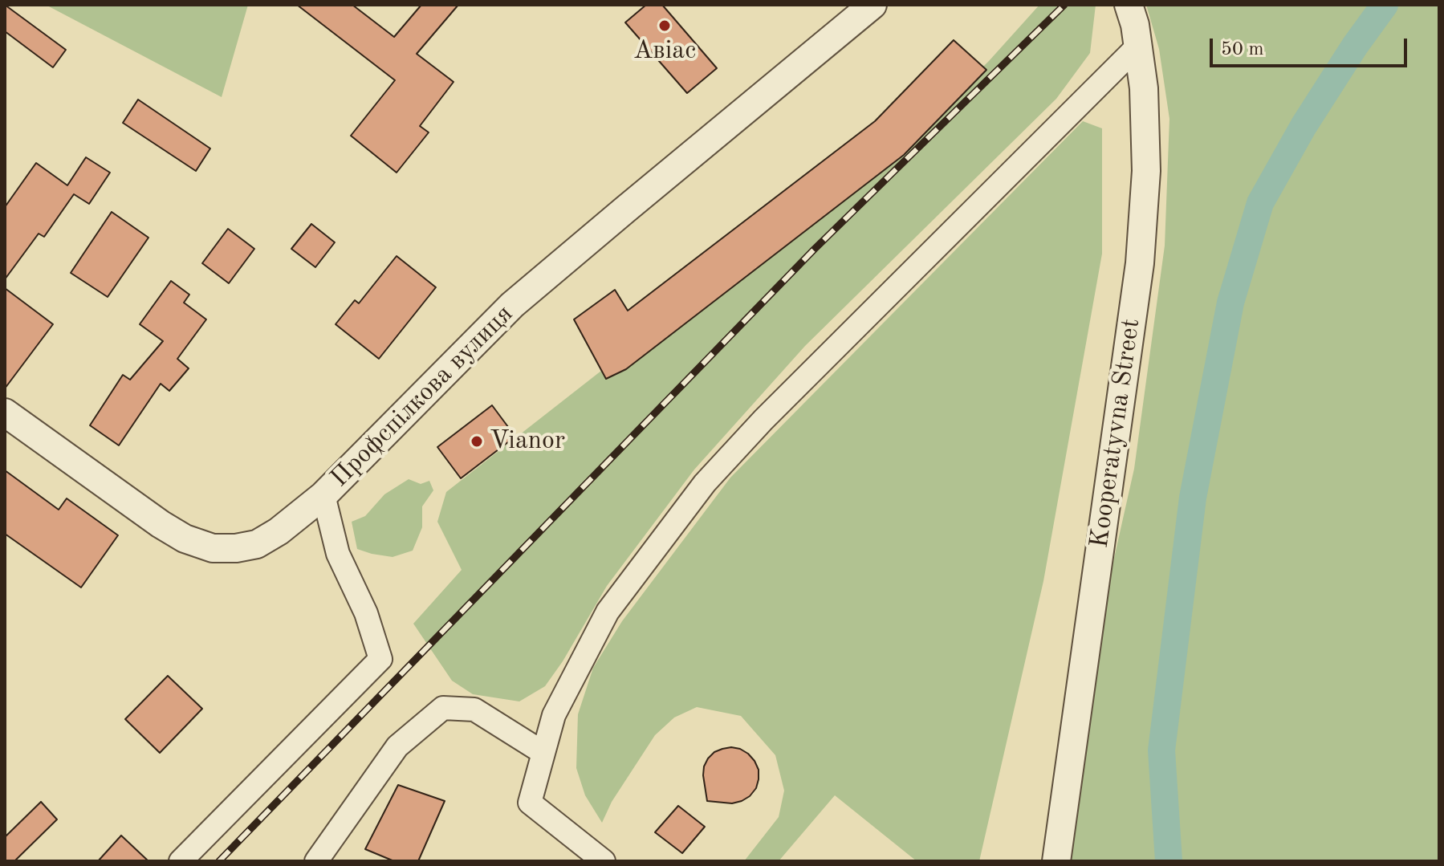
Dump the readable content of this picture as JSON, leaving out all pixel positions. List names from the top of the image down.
{
  "streets": {
    "street": ["Профспілкова вулиця", "Kooperatyvna Street"]
  },
  "places": ["Авіас", "Vianor"],
  "scale_bar": "50 m"
}
